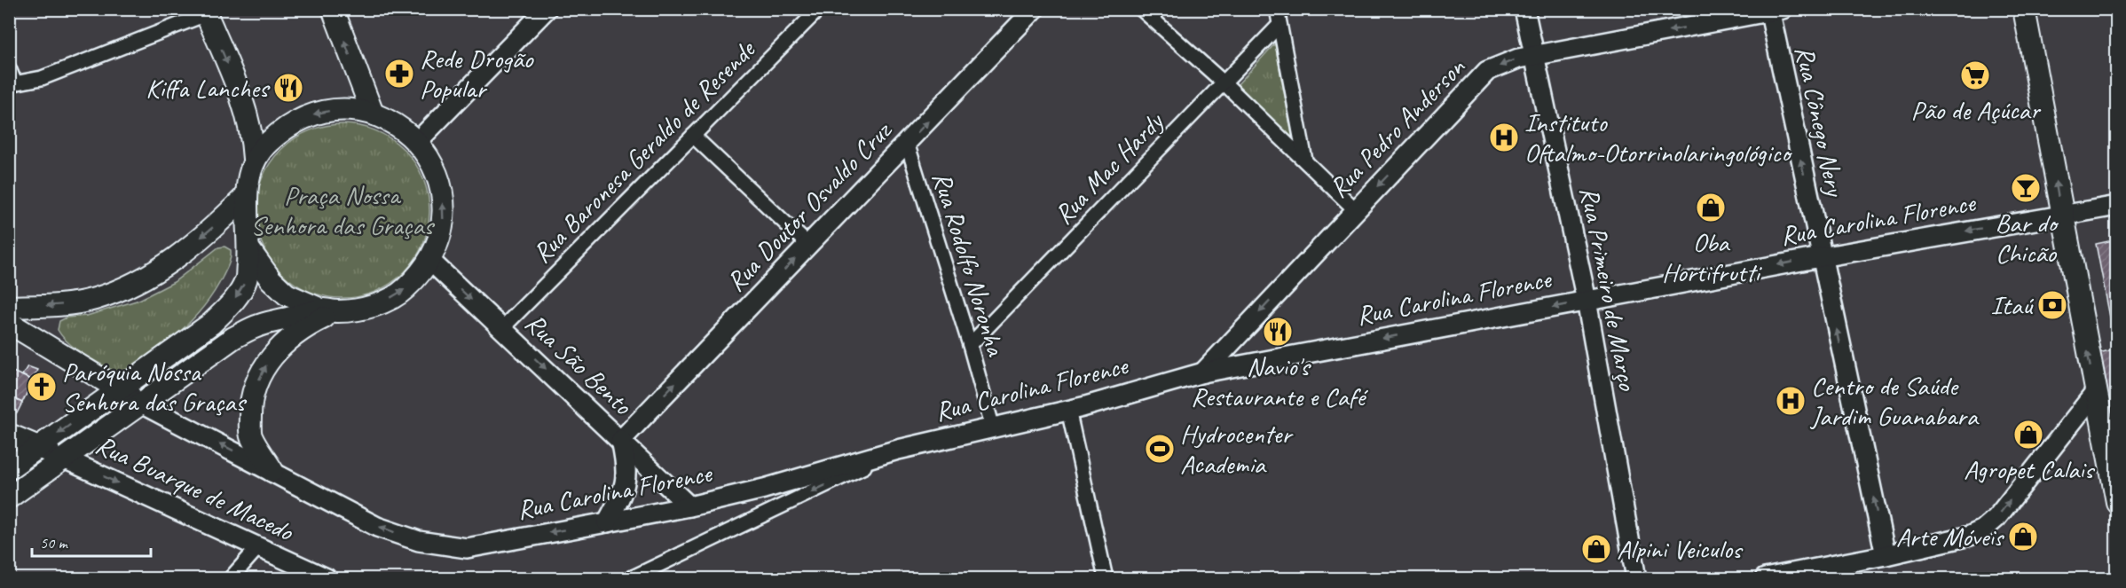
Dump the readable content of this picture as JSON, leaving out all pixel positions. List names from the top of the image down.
{
  "streets": {
    "main road": [
      "Rua Cônego Nery",
      "Rua Pedro Anderson",
      "Rua Doutor Osvaldo Cruz",
      "Rua Carolina Florence",
      "Rua Primeiro de Março",
      "Rua São Bento",
      "Rua Buarque de Macedo"
    ],
    "street": ["Rua Baronesa Geraldo de Resende", "Rua Mac Hardy", "Rua Rodolfo Noronha"]
  },
  "crossings": [
    ["Rua Cônego Nery", "Rua Pedro Anderson"],
    ["Rua Cônego Nery", "Rua Carolina Florence"],
    ["Rua Pedro Anderson", "Rua Carolina Florence"],
    ["Rua Pedro Anderson", "Rua Primeiro de Março"],
    ["Rua Baronesa Geraldo de Resende", "Rua São Bento"],
    ["Rua Mac Hardy", "Rua Rodolfo Noronha"],
    ["Rua Doutor Osvaldo Cruz", "Rua Rodolfo Noronha"],
    ["Rua Doutor Osvaldo Cruz", "Rua São Bento"],
    ["Rua Carolina Florence", "Rua Rodolfo Noronha"],
    ["Rua Carolina Florence", "Rua Primeiro de Março"],
    ["Rua Carolina Florence", "Rua São Bento"]
  ],
  "one_way": [
    "Rua Cônego Nery",
    "Rua Pedro Anderson",
    "Rua Doutor Osvaldo Cruz",
    "Rua Carolina Florence",
    "Rua São Bento",
    "Rua Buarque de Macedo"
  ],
  "parks": ["Praça Nossa Senhora das Graças"],
  "places": {
    "pharmacy": ["Rede Drogão Popular"],
    "supermarket": ["Pão de Açúcar"],
    "restaurant": ["Kiffa Lanches", "Navio's Restaurante e Café"],
    "hospital": ["Instituto Oftalmo-Otorrinolaringológico", "Centro de Saúde Jardim Guanabara"],
    "bar": ["Bar do Chicão"],
    "shop": [
      "Oba Hortifrutti",
      "Agropet Calais",
      "Arte Móveis",
      "Alpini Veiculos"
    ],
    "bank": ["Itaú"],
    "church": ["Paróquia Nossa Senhora das Graças"],
    "sports": ["Hydrocenter Academia"]
  },
  "scale_bar": "50 m"
}
